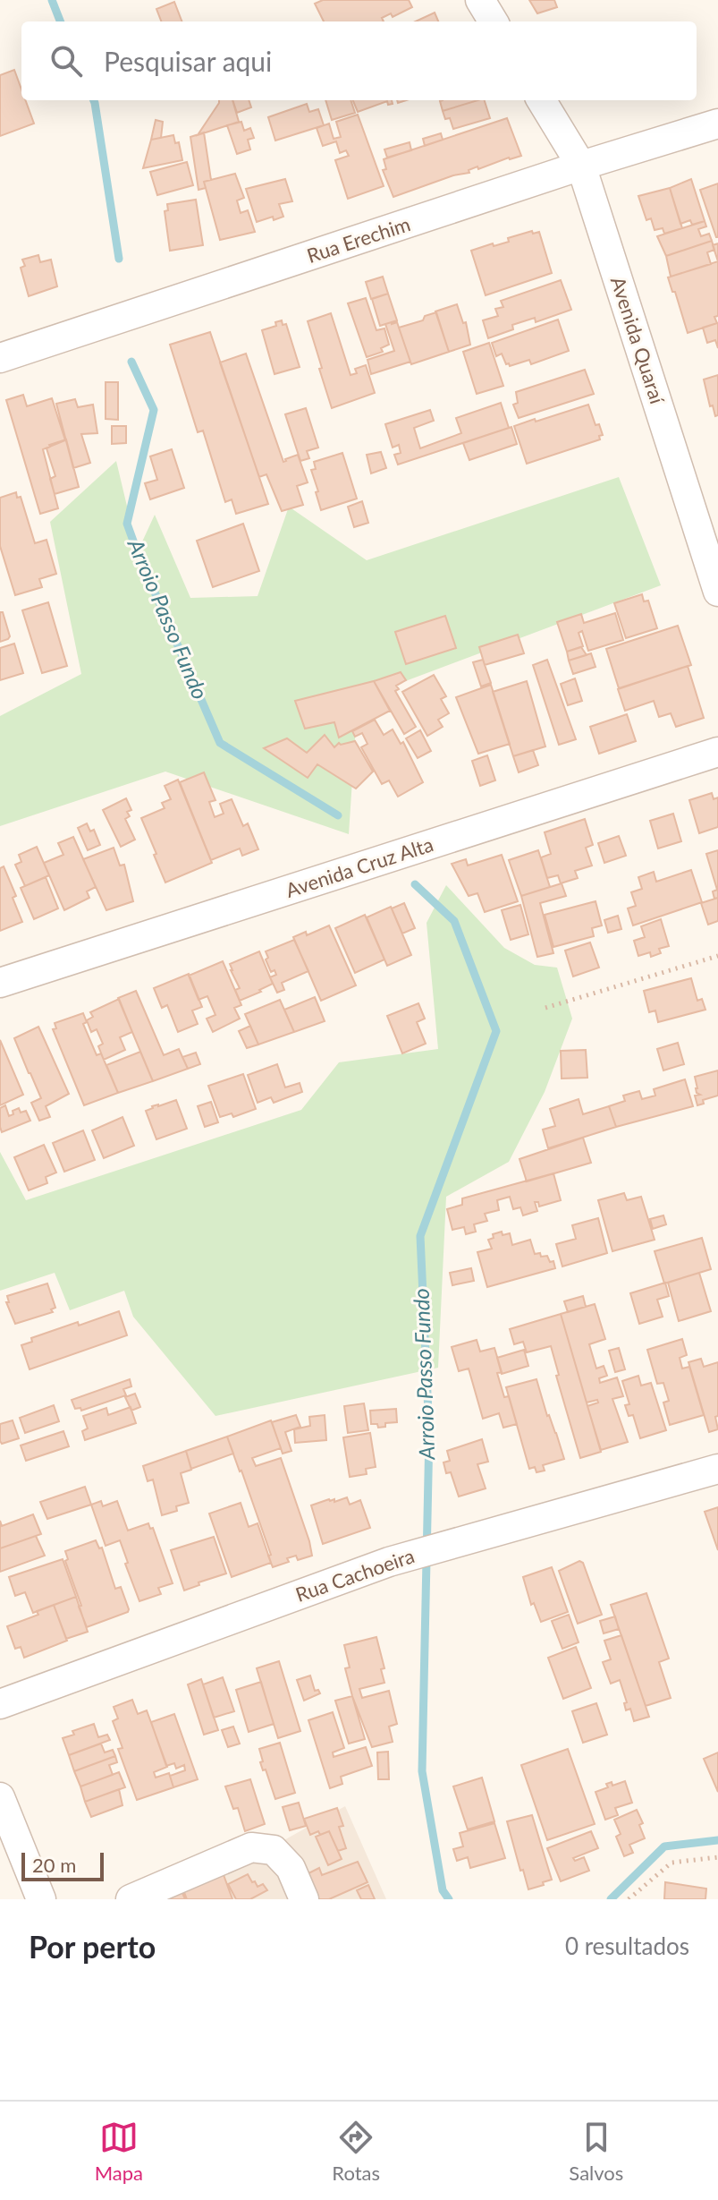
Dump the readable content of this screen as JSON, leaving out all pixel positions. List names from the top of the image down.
{
  "streets": {
    "street": [
      "Rua Erechim",
      "Avenida Quaraí",
      "Avenida Cruz Alta",
      "Rua Cachoeira"
    ]
  },
  "crossings": [
    ["Rua Erechim", "Avenida Quaraí"]
  ],
  "water": ["Arroio Passo Fundo"],
  "scale_bar": "20 m",
  "page": {
    "search": "Pesquisar aqui",
    "scale": "20 m",
    "heading": ["Por perto", "0 resultados"],
    "nav": ["Mapa", "Rotas", "Salvos"]
  }
}
